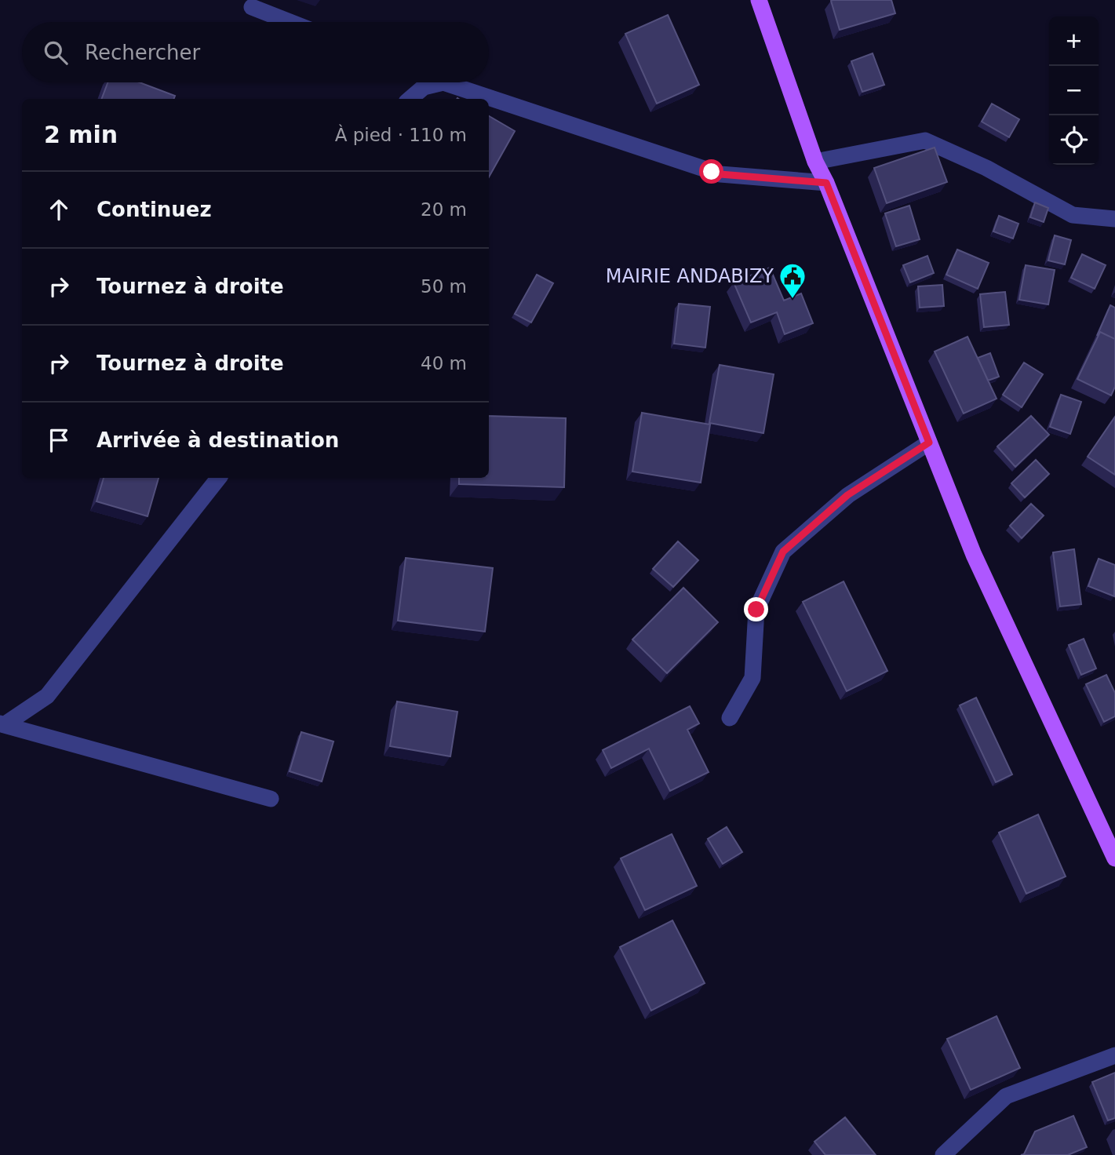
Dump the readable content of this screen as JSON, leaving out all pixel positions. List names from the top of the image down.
{
  "places": {
    "public building": ["MAIRIE ANDABIZY"]
  },
  "page": {
    "map_buttons": ["+", "−"],
    "search": "Rechercher",
    "heading": ["2 min", "À pied · 110 m"],
    "list": [
      ["Continuez", "20 m"],
      ["Tournez à droite", "50 m"],
      ["Tournez à droite", "40 m"],
      "Arrivée à destination"
    ]
  }
}
